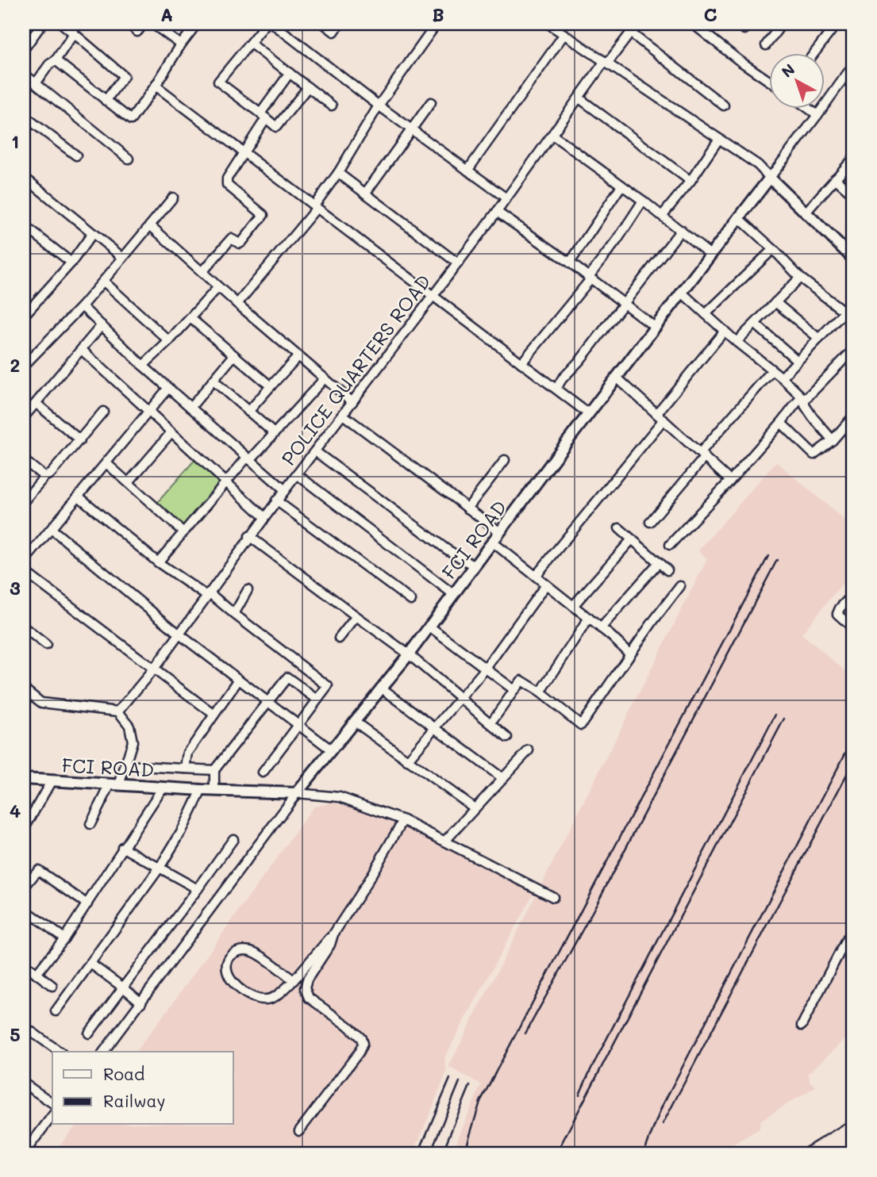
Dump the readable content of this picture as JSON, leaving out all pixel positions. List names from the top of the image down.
{
  "streets": {
    "street": ["POLICE QUARTERS ROAD", "FCI ROAD"]
  },
  "legend": ["Road", "Railway"],
  "north": "top left",
  "grid": {
    "columns": ["A", "B", "C"],
    "rows": [
      "1",
      "2",
      "3",
      "4",
      "5"
    ]
  }
}
